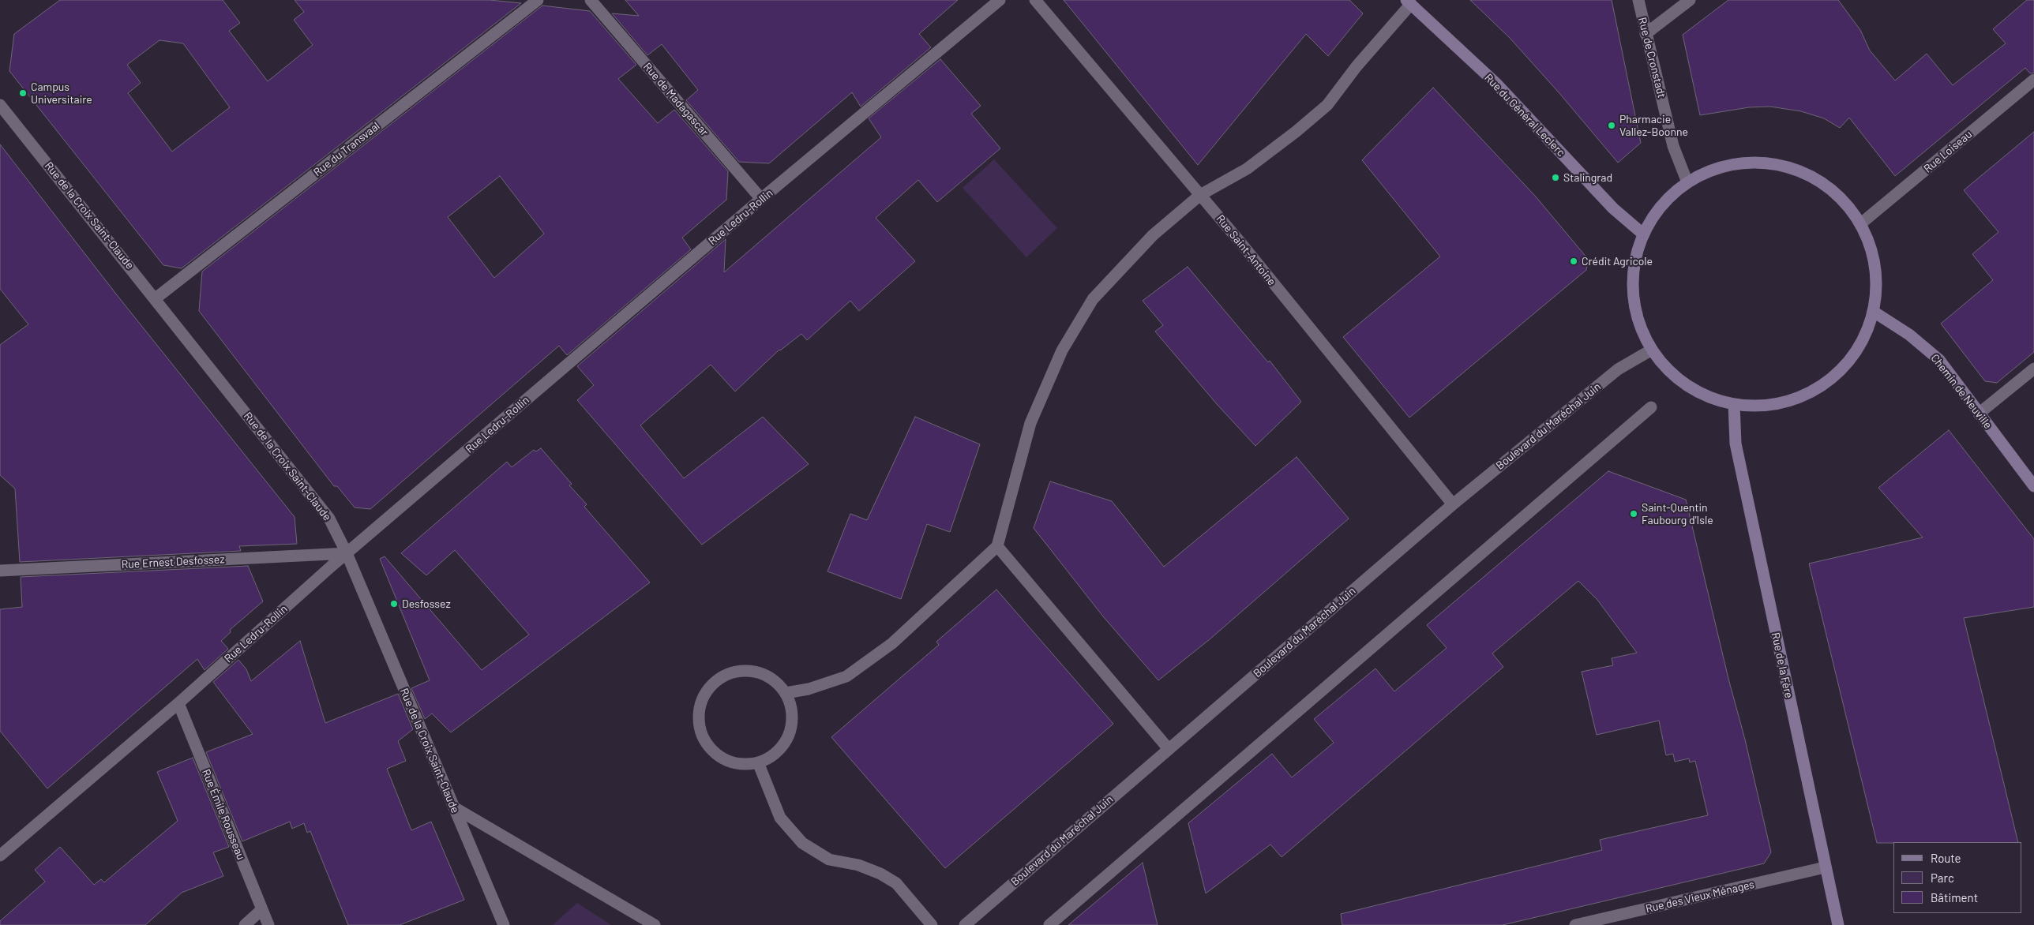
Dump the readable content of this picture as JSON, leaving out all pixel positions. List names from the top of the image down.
{
  "streets": {
    "main road": ["Rue du Général Leclerc", "Chemin de Neuville", "Rue de la Fère"],
    "street": [
      "Rue de Cronstadt",
      "Rue de Madagascar",
      "Rue du Transvaal",
      "Rue Loiseau",
      "Rue de la Croix Saint-Claude",
      "Rue Ledru-Rollin",
      "Rue Saint-Antoine",
      "Boulevard du Maréchal Juin",
      "Rue Ernest Desfossez",
      "Rue Émile Rousseau",
      "Rue des Vieux Ménages"
    ]
  },
  "crossings": [
    ["Rue de Madagascar", "Rue Ledru-Rollin"],
    ["Rue du Transvaal", "Rue de la Croix Saint-Claude"],
    ["Rue de la Croix Saint-Claude", "Rue Ledru-Rollin"],
    ["Rue de la Croix Saint-Claude", "Rue Ernest Desfossez"],
    ["Rue Ledru-Rollin", "Rue Ernest Desfossez"],
    ["Rue Ledru-Rollin", "Rue Émile Rousseau"],
    ["Rue Saint-Antoine", "Boulevard du Maréchal Juin"],
    ["Rue de la Fère", "Rue des Vieux Ménages"]
  ],
  "places": [
    "Campus Universitaire",
    "Pharmacie Vallez-Boonne",
    "Stalingrad",
    "Crédit Agricole",
    "Saint-Quentin Faubourg d'Isle",
    "Desfossez"
  ],
  "legend": ["Route", "Parc", "Bâtiment"]
}
